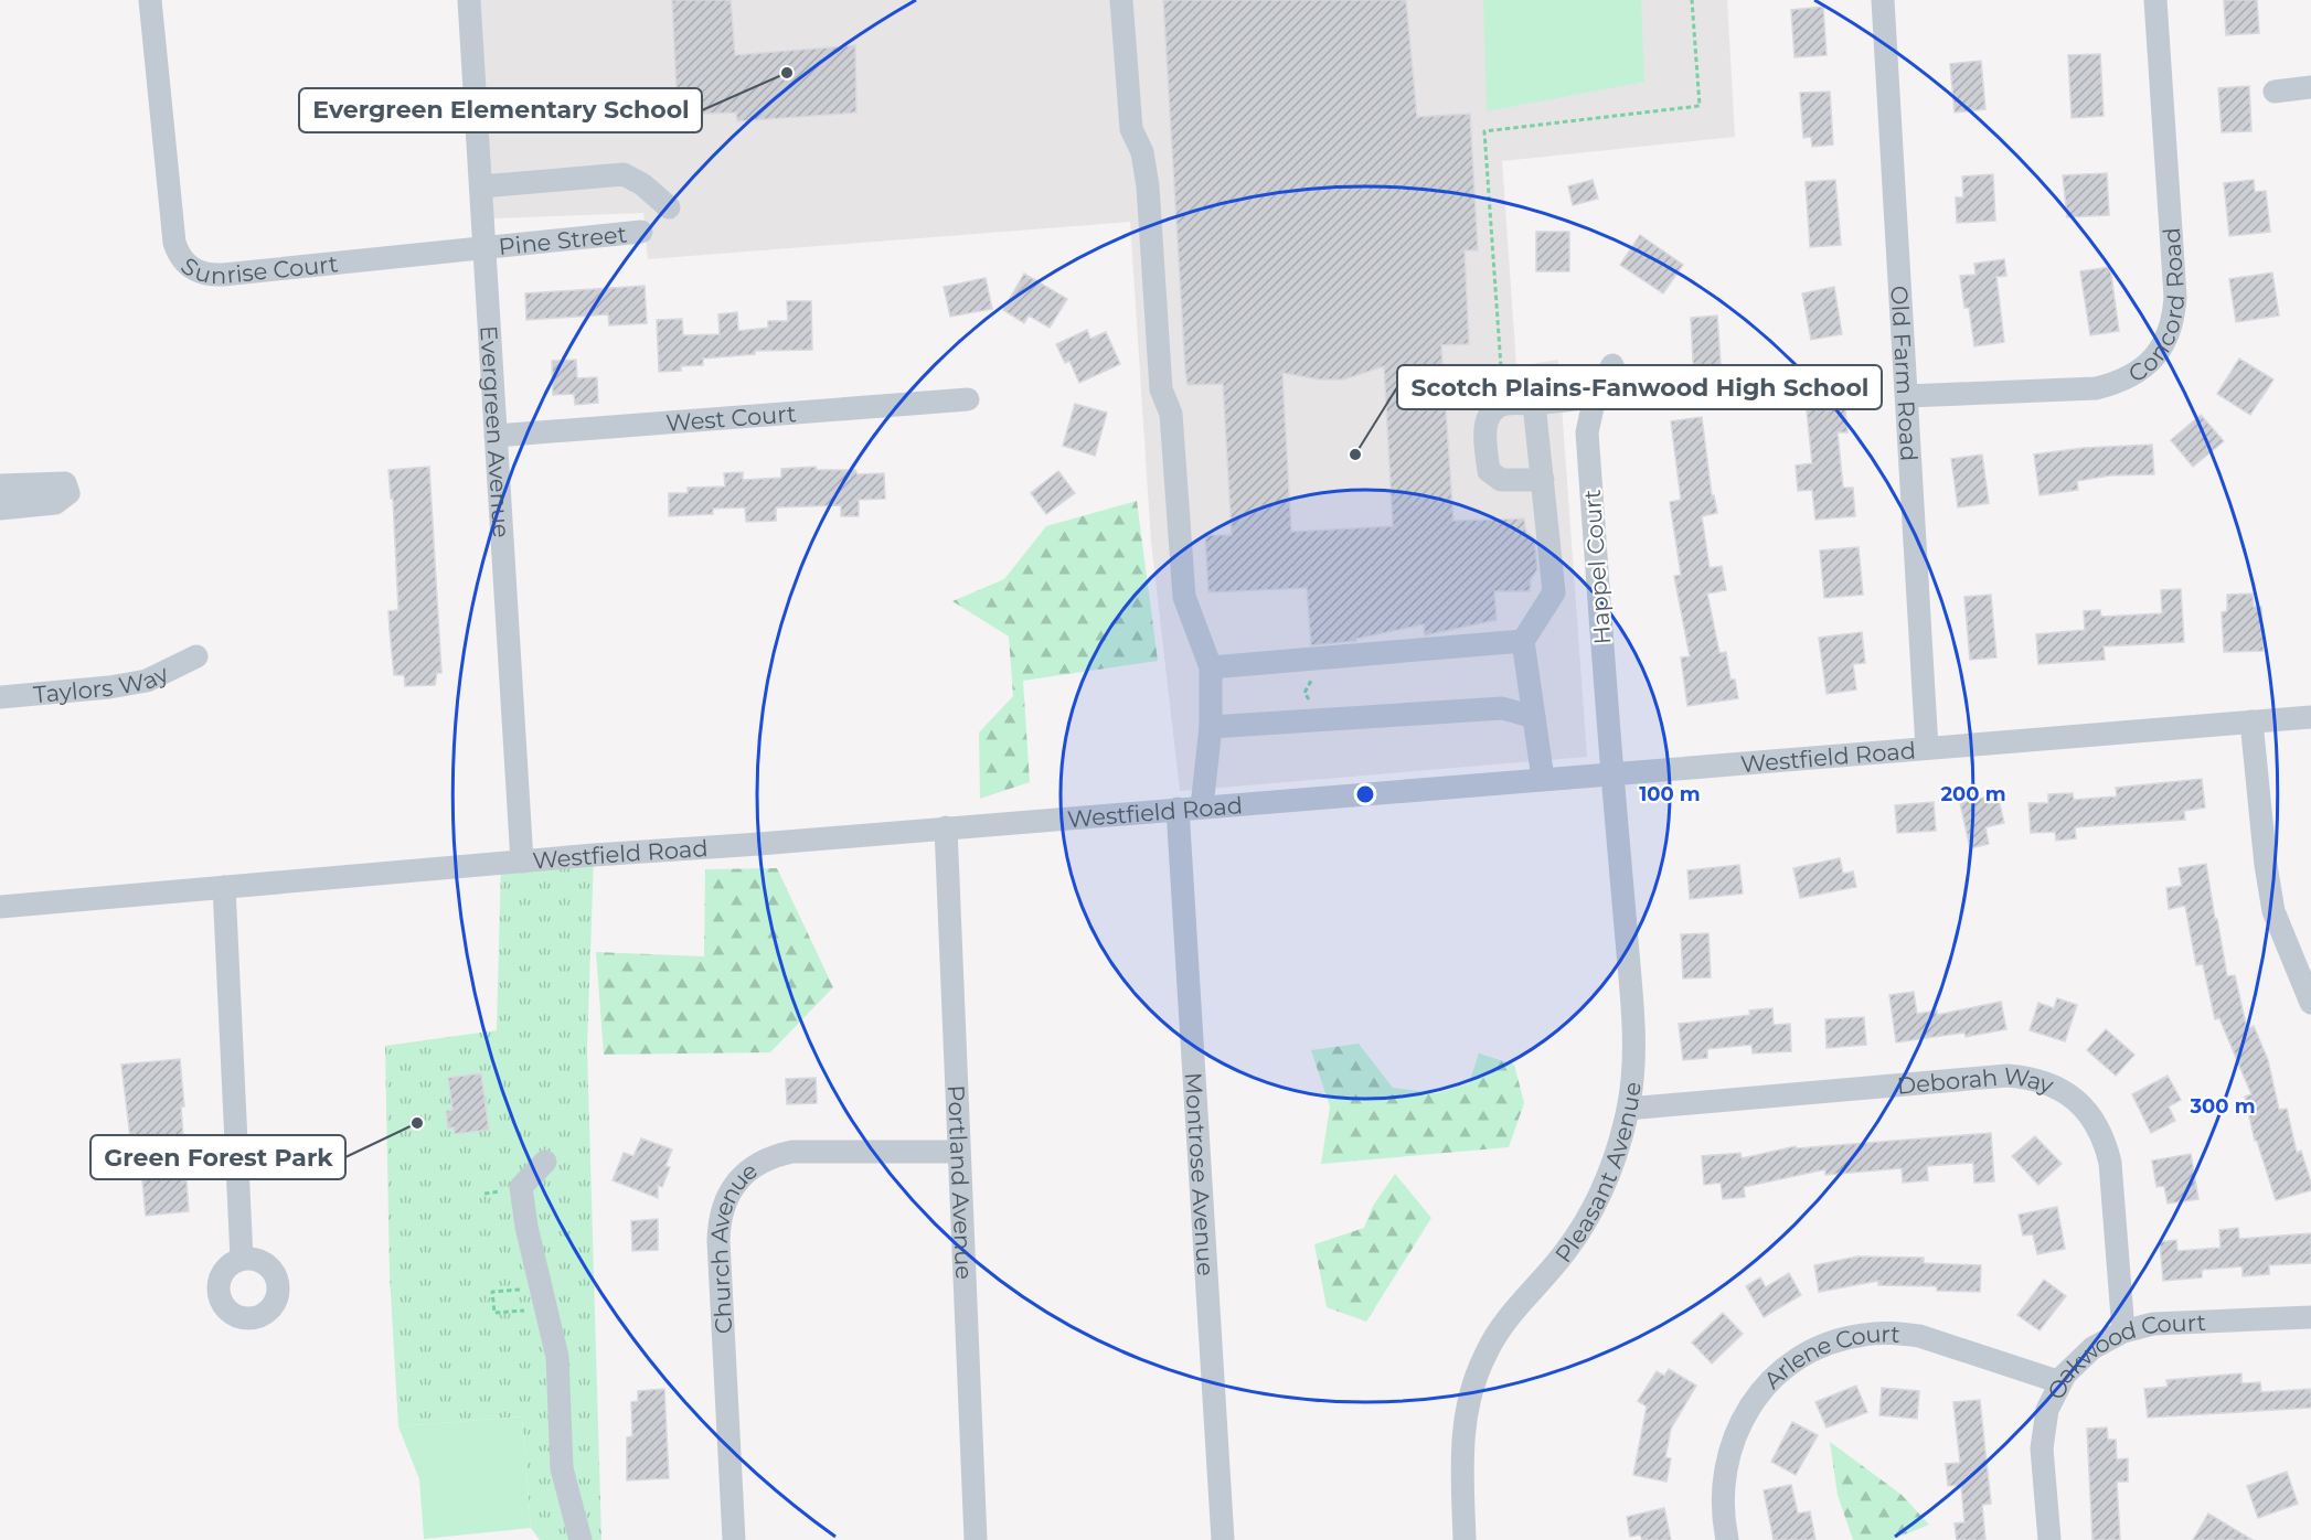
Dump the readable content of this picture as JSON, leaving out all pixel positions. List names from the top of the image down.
{
  "streets": {
    "street": [
      "Pine Street",
      "Sunrise Court",
      "Concord Road",
      "Old Farm Road",
      "West Court",
      "Evergreen Avenue",
      "Happel Court",
      "Taylors Way",
      "Westfield Road",
      "Deborah Way",
      "Pleasant Avenue",
      "Montrose Avenue",
      "Portland Avenue",
      "Church Avenue",
      "Arlene Court",
      "Oakwood Court"
    ]
  },
  "crossings": [
    ["Pine Street", "Sunrise Court"],
    ["Pine Street", "Evergreen Avenue"],
    ["Sunrise Court", "Evergreen Avenue"],
    ["Concord Road", "Old Farm Road"],
    ["Old Farm Road", "Westfield Road"],
    ["West Court", "Evergreen Avenue"],
    ["Evergreen Avenue", "Westfield Road"],
    ["Happel Court", "Westfield Road"],
    ["Happel Court", "Pleasant Avenue"],
    ["Westfield Road", "Pleasant Avenue"],
    ["Westfield Road", "Montrose Avenue"],
    ["Westfield Road", "Portland Avenue"],
    ["Deborah Way", "Pleasant Avenue"],
    ["Deborah Way", "Oakwood Court"],
    ["Portland Avenue", "Church Avenue"],
    ["Arlene Court", "Oakwood Court"]
  ],
  "places": ["Evergreen Elementary School", "Scotch Plains-Fanwood High School", "Green Forest Park"],
  "rings": ["100 m", "200 m", "300 m"]
}
